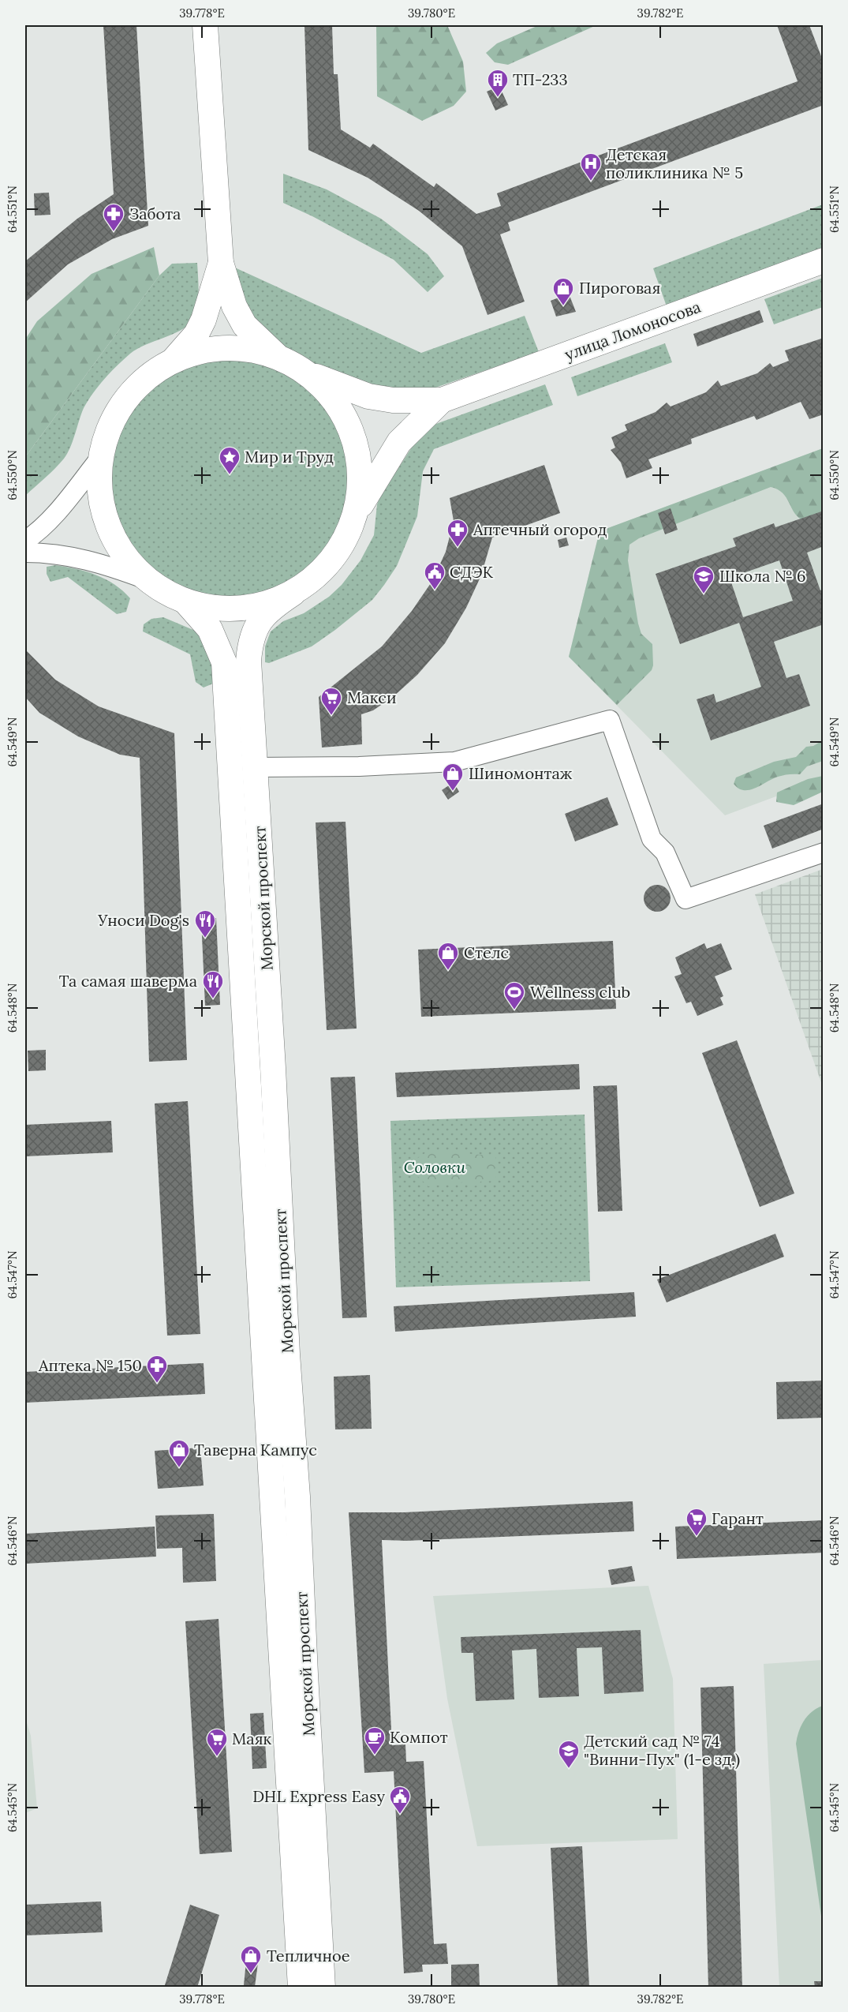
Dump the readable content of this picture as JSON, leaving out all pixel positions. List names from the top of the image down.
{
  "streets": {
    "main road": ["улица Ломоносова", "Морской проспект"]
  },
  "parks": ["Соловки"],
  "places": {
    "building": ["ТП-233"],
    "hospital": ["Детская поликлиника № 5"],
    "pharmacy": ["Забота", "Аптечный огород", "Аптека № 150"],
    "shop": [
      "Пироговая",
      "Шиномонтаж",
      "Стелс",
      "Таверна Кампус",
      "Тепличное"
    ],
    "place": ["Мир и Труд"],
    "public building": ["СДЭК", "DHL Express Easy"],
    "school or university": ["Школа № 6", "Детский сад № 74 \"Винни-Пух\" (1-е зд.)"],
    "supermarket": ["Макси", "Гарант", "Маяк"],
    "restaurant": ["Уноси Dog's", "Та самая шаверма"],
    "sports": ["Wellness club"],
    "cafe": ["Компот"]
  },
  "coordinates": [
    "39.778°E",
    "39.780°E",
    "39.782°E",
    "64.551°N",
    "64.550°N",
    "64.549°N",
    "64.548°N",
    "64.547°N",
    "64.546°N",
    "64.545°N"
  ]
}
